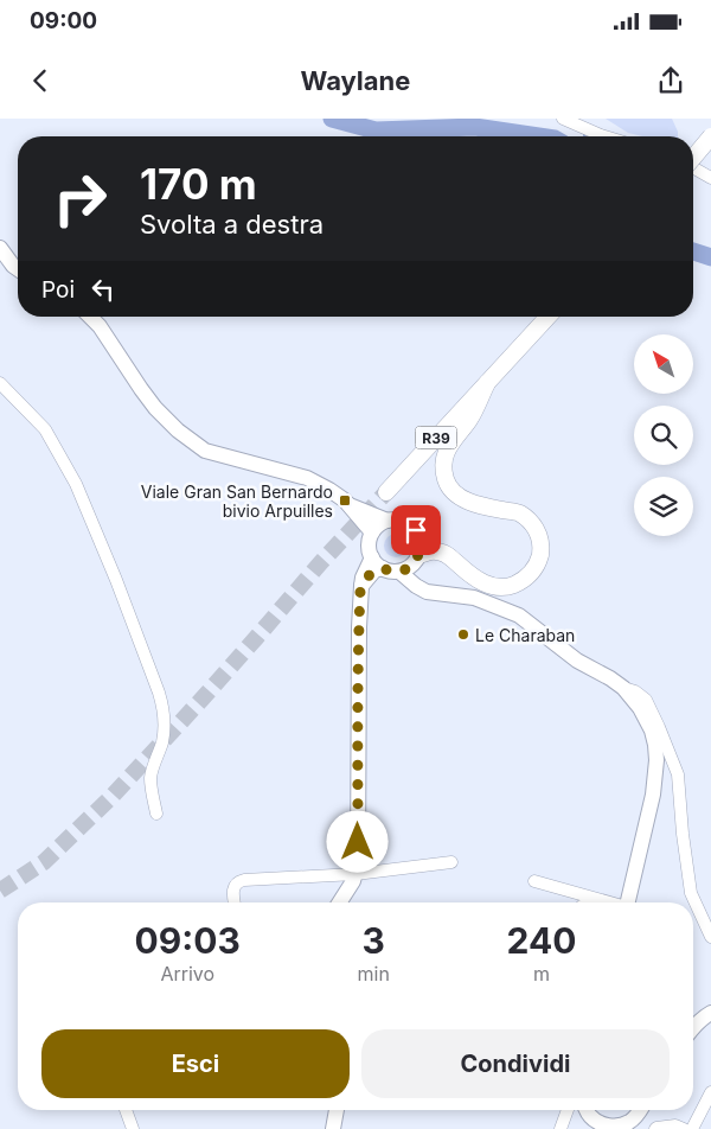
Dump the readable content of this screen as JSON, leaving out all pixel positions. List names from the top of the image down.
{
  "streets": {
    "highway": ["R39"]
  },
  "places": {
    "transit": ["Viale Gran San Bernardo bivio Arpuilles"],
    "other": ["Le Charaban"]
  },
  "north": "top left",
  "page": {
    "status": "09:00",
    "header": "Waylane",
    "turn": ["170 m", "Svolta a destra"],
    "then": "Poi",
    "eta": [
      "09:03",
      "Arrivo",
      "3",
      "min",
      "240",
      "m"
    ],
    "buttons": ["Esci", "Condividi"]
  }
}
